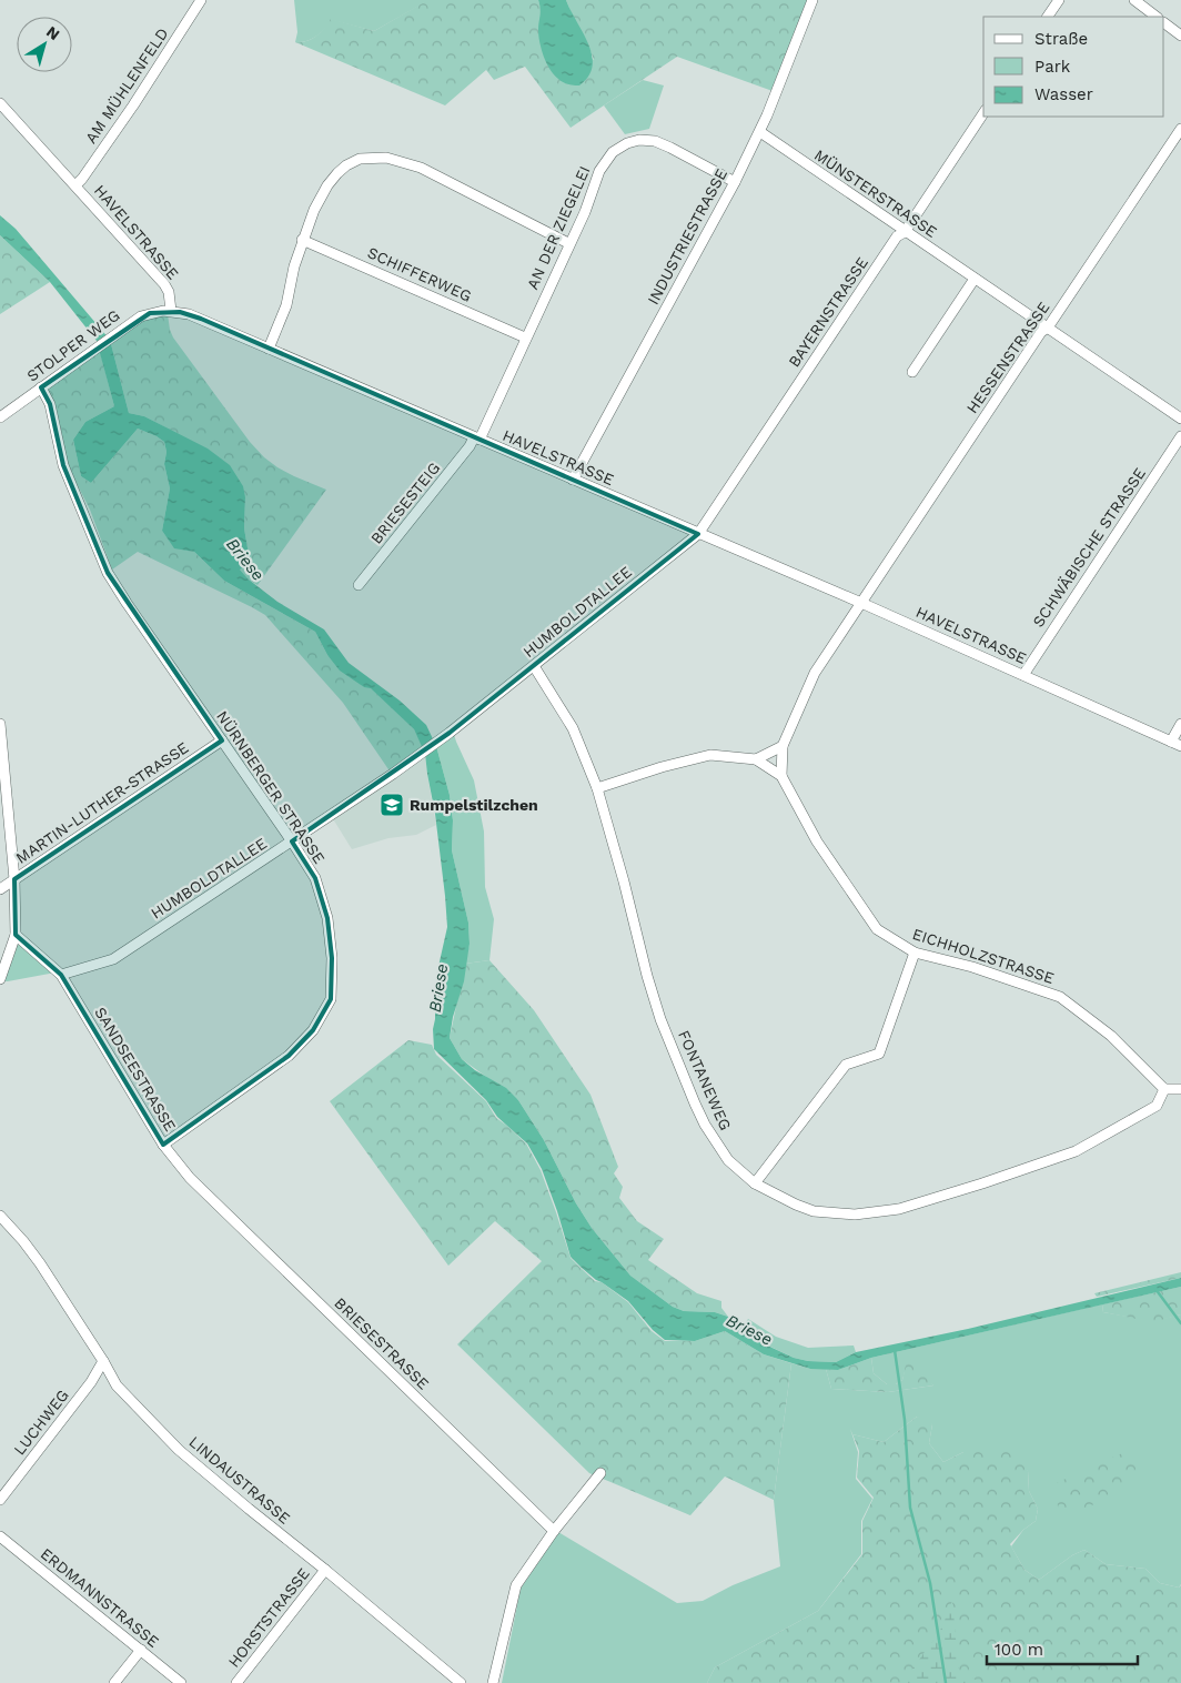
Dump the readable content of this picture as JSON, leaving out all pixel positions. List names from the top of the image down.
{
  "streets": {
    "street": [
      "AM MÜHLENFELD",
      "MÜNSTERSTRASSE",
      "AN DER ZIEGELEI",
      "HAVELSTRASSE",
      "INDUSTRIESTRASSE",
      "SCHIFFERWEG",
      "BAYERNSTRASSE",
      "STOLPER WEG",
      "HESSENSTRASSE",
      "BRIESESTEIG",
      "SCHWÄBISCHE STRASSE",
      "HUMBOLDTALLEE",
      "NÜRNBERGER STRASSE",
      "MARTIN-LUTHER-STRASSE",
      "EICHHOLZSTRASSE",
      "SANDSEESTRASSE",
      "FONTANEWEG",
      "BRIESESTRASSE",
      "LUCHWEG",
      "LINDAUSTRASSE",
      "ERDMANNSTRASSE",
      "HORSTSTRASSE"
    ]
  },
  "crossings": [
    ["AM MÜHLENFELD", "HAVELSTRASSE"],
    ["MÜNSTERSTRASSE", "INDUSTRIESTRASSE"],
    ["MÜNSTERSTRASSE", "BAYERNSTRASSE"],
    ["MÜNSTERSTRASSE", "HESSENSTRASSE"],
    ["AN DER ZIEGELEI", "HAVELSTRASSE"],
    ["AN DER ZIEGELEI", "INDUSTRIESTRASSE"],
    ["AN DER ZIEGELEI", "SCHIFFERWEG"],
    ["AN DER ZIEGELEI", "BRIESESTEIG"],
    ["HAVELSTRASSE", "INDUSTRIESTRASSE"],
    ["HAVELSTRASSE", "BAYERNSTRASSE"],
    ["HAVELSTRASSE", "STOLPER WEG"],
    ["HAVELSTRASSE", "HESSENSTRASSE"],
    ["HAVELSTRASSE", "BRIESESTEIG"],
    ["HAVELSTRASSE", "SCHWÄBISCHE STRASSE"],
    ["HAVELSTRASSE", "HUMBOLDTALLEE"],
    ["BAYERNSTRASSE", "HUMBOLDTALLEE"],
    ["STOLPER WEG", "NÜRNBERGER STRASSE"],
    ["HUMBOLDTALLEE", "NÜRNBERGER STRASSE"],
    ["HUMBOLDTALLEE", "SANDSEESTRASSE"],
    ["HUMBOLDTALLEE", "FONTANEWEG"],
    ["NÜRNBERGER STRASSE", "MARTIN-LUTHER-STRASSE"],
    ["NÜRNBERGER STRASSE", "SANDSEESTRASSE"],
    ["EICHHOLZSTRASSE", "FONTANEWEG"],
    ["SANDSEESTRASSE", "BRIESESTRASSE"],
    ["LUCHWEG", "LINDAUSTRASSE"],
    ["LINDAUSTRASSE", "HORSTSTRASSE"]
  ],
  "water": ["Briese"],
  "places": {
    "school or university": ["Rumpelstilzchen"]
  },
  "legend": ["Straße", "Park", "Wasser"],
  "scale_bar": "100 m",
  "north": "top right"
}
